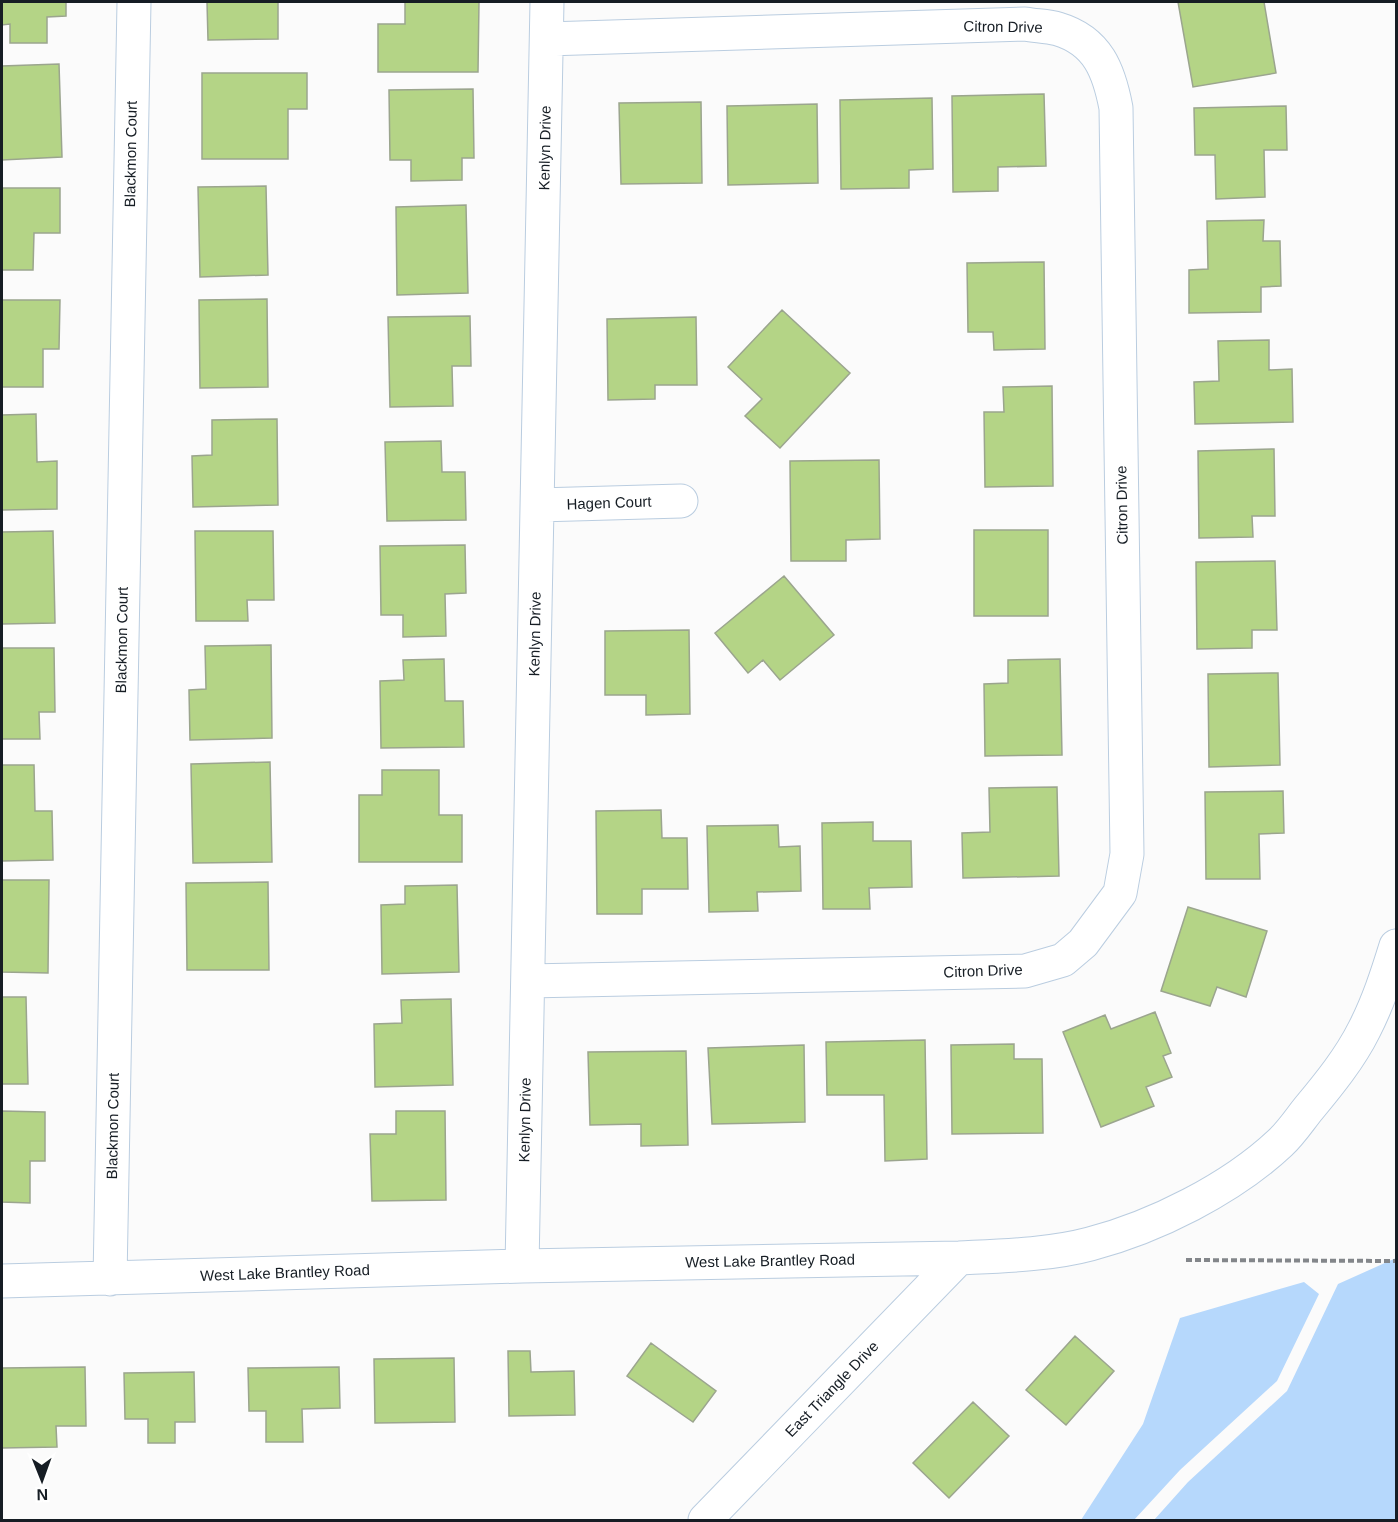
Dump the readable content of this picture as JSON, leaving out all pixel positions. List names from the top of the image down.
{
  "streets": {
    "street": [
      "Citron Drive",
      "Kenlyn Drive",
      "Blackmon Court",
      "Hagen Court",
      "West Lake Brantley Road",
      "East Triangle Drive"
    ]
  },
  "crossings": [
    ["Citron Drive", "Kenlyn Drive"],
    ["Kenlyn Drive", "Hagen Court"],
    ["Kenlyn Drive", "West Lake Brantley Road"],
    ["Blackmon Court", "West Lake Brantley Road"],
    ["West Lake Brantley Road", "East Triangle Drive"]
  ],
  "north": "bottom"
}
